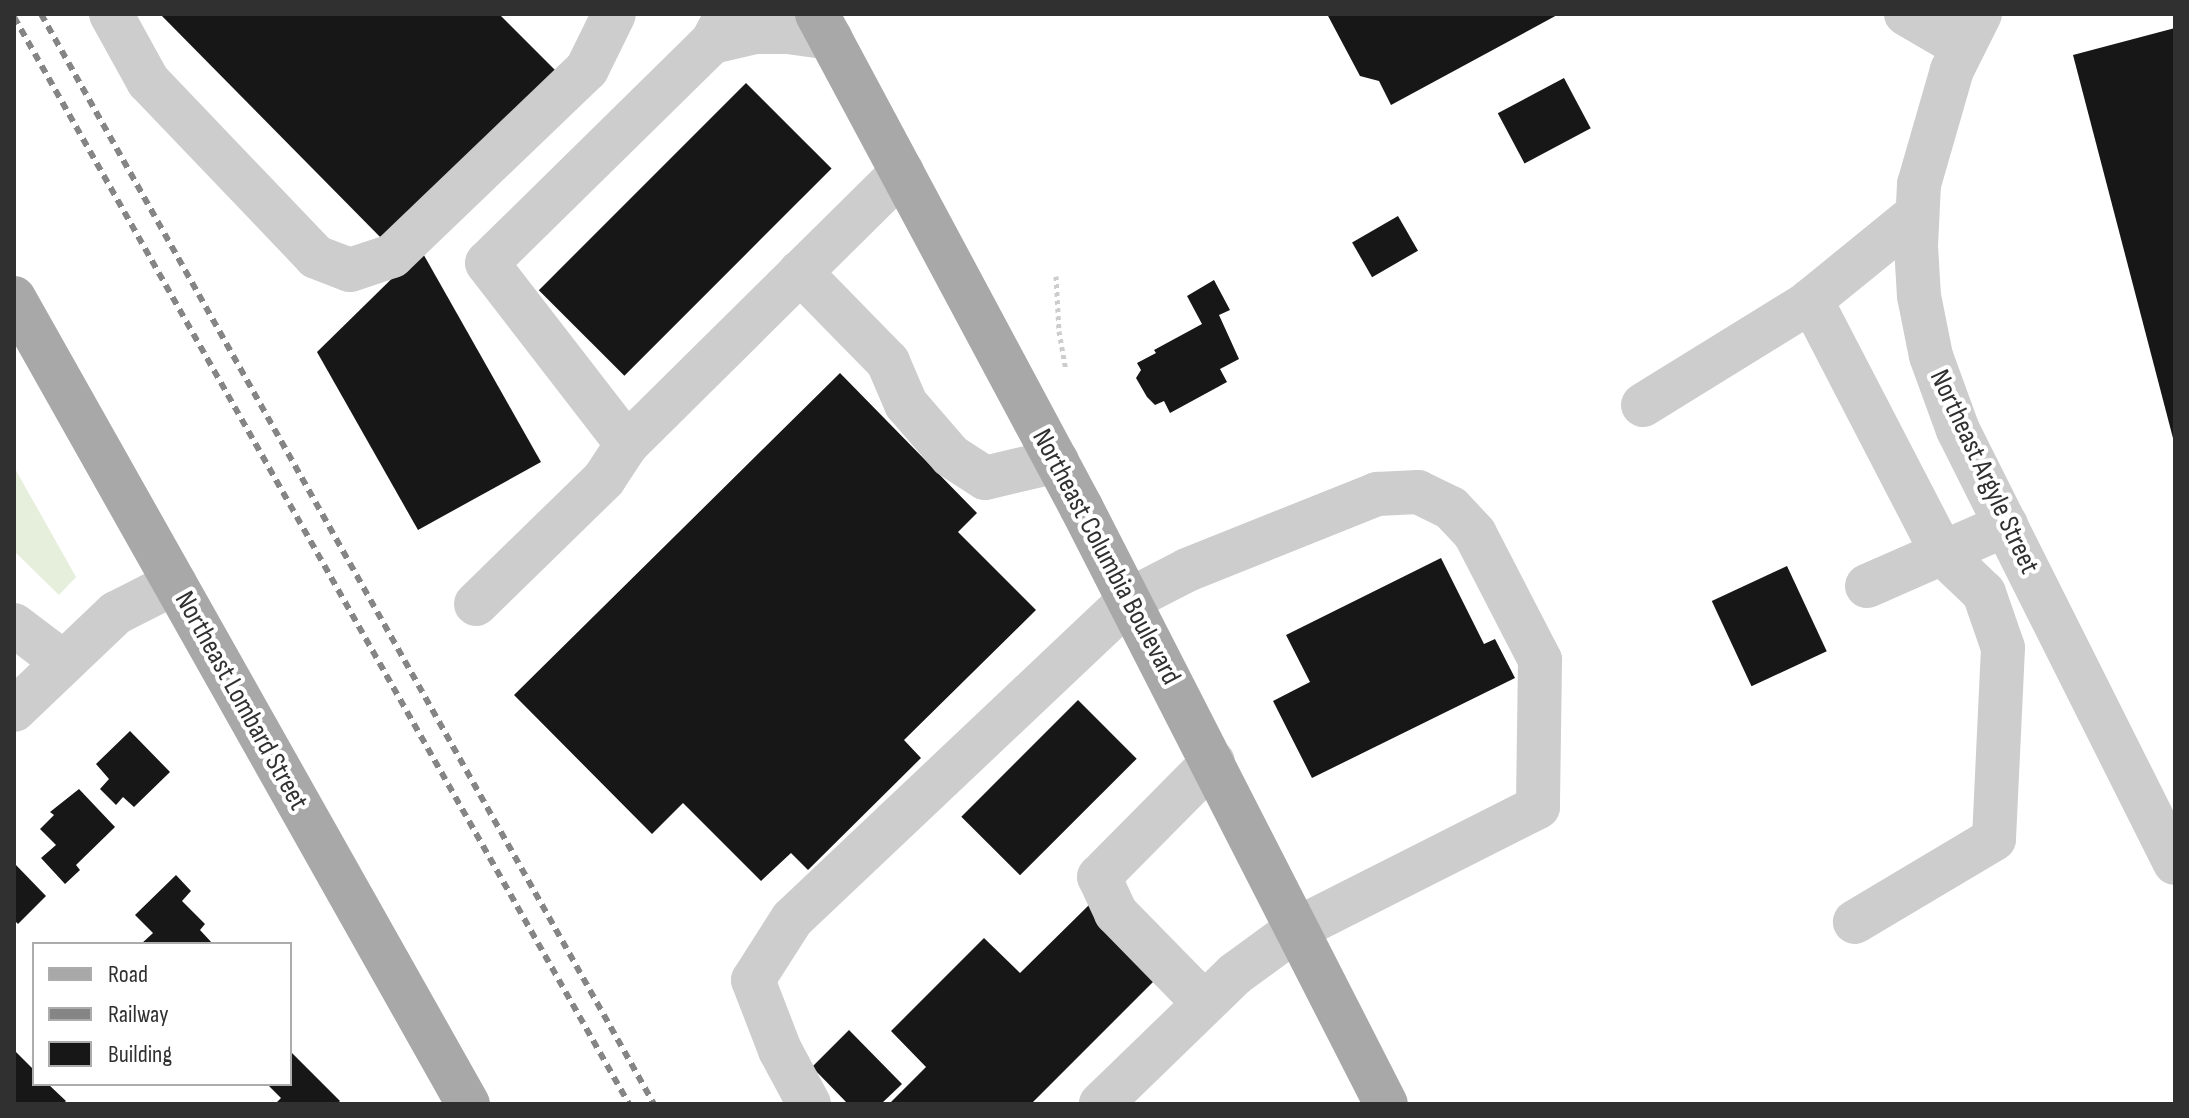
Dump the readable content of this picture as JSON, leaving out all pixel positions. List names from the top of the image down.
{
  "streets": {
    "main road": ["Northeast Columbia Boulevard", "Northeast Lombard Street"],
    "street": ["Northeast Argyle Street"]
  },
  "legend": ["Road", "Railway", "Building"]
}
